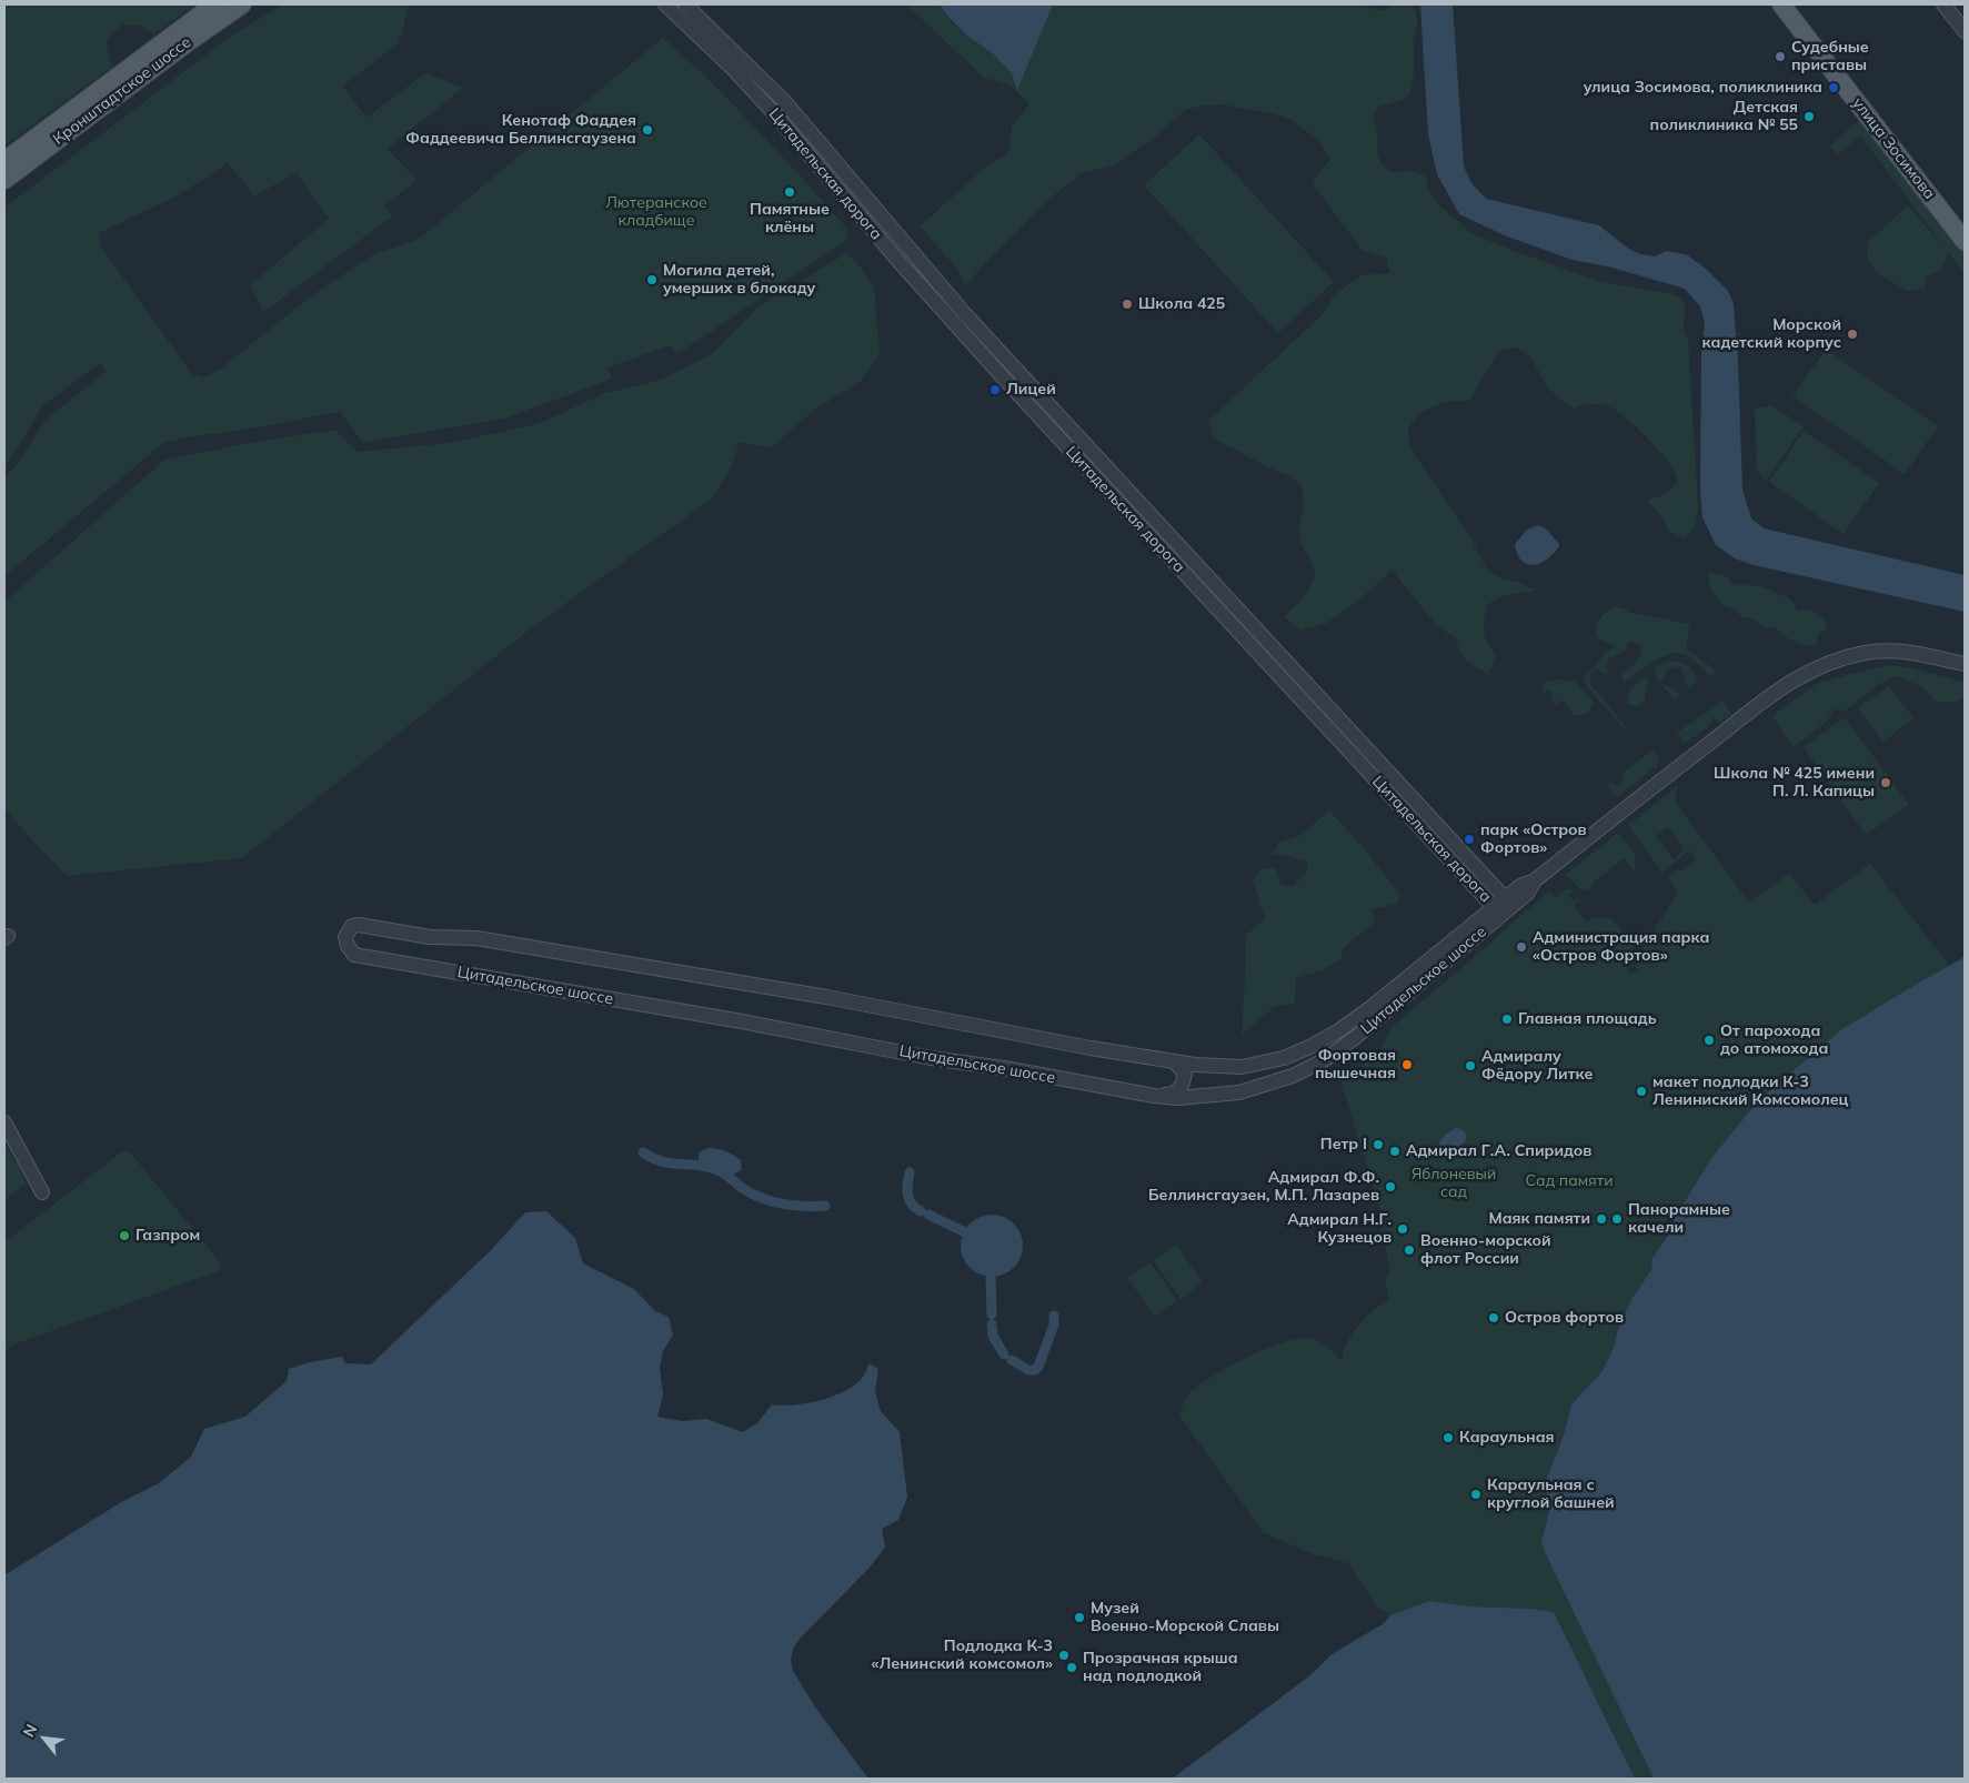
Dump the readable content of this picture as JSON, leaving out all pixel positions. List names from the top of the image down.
{
  "streets": {
    "main road": ["Кронштадтское шоссе", "улица Зосимова"],
    "street": ["Цитадельская дорога", "Цитадельское шоссе"]
  },
  "crossings": [
    ["Цитадельская дорога", "Цитадельское шоссе"]
  ],
  "parks": ["Лютеранское кладбище", "Яблоневый сад", "Cад памяти"],
  "places": [
    "Судебные приставы",
    "улица Зосимова, поликлиника",
    "Детская поликлиника № 55",
    "Кенотаф Фаддея Фаддеевича Беллинсгаузена",
    "Памятные клёны",
    "Могила детей, умерших в блокаду",
    "Школа 425",
    "Морской кадетский корпус",
    "Лицей",
    "Школа № 425 имени П. Л. Капицы",
    "парк «Остров Фортов»",
    "Администрация парка «Остров Фортов»",
    "Главная площадь",
    "От парохода до атомохода",
    "Фортовая пышечная",
    "Адмиралу Фёдору Литке",
    "макет подлодки К-3 Лениниский Комсомолец",
    "Петр I",
    "Адмирал Г.А. Спиридов",
    "Адмирал Ф.Ф. Беллинсгаузен, М.П. Лазарев",
    "Маяк памяти",
    "Панорамные качели",
    "Адмирал Н.Г. Кузнецов",
    "Газпром",
    "Военно-морской флот России",
    "Остров фортов",
    "Караульная",
    "Караульная с круглой башней",
    "Музей Военно-Морской Славы",
    "Подлодка К-3 «Ленинский комсомол»",
    "Прозрачная крыша над подлодкой"
  ],
  "north": "top left"
}
